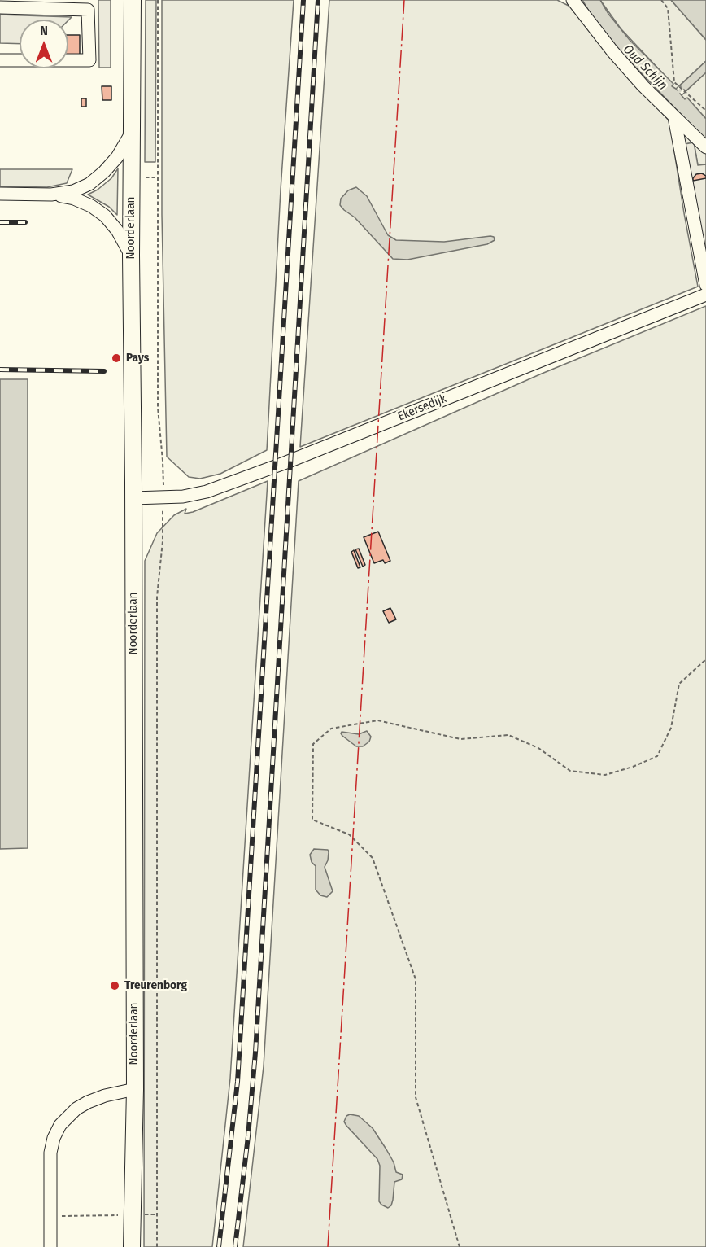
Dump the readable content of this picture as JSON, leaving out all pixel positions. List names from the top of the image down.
{
  "streets": {
    "main road": ["Noorderlaan"],
    "street": ["Ekersedijk"]
  },
  "crossings": [
    ["Noorderlaan", "Ekersedijk"]
  ],
  "water": ["Oud Schijn"],
  "places": ["Pays", "Treurenborg"],
  "north": "top"
}
